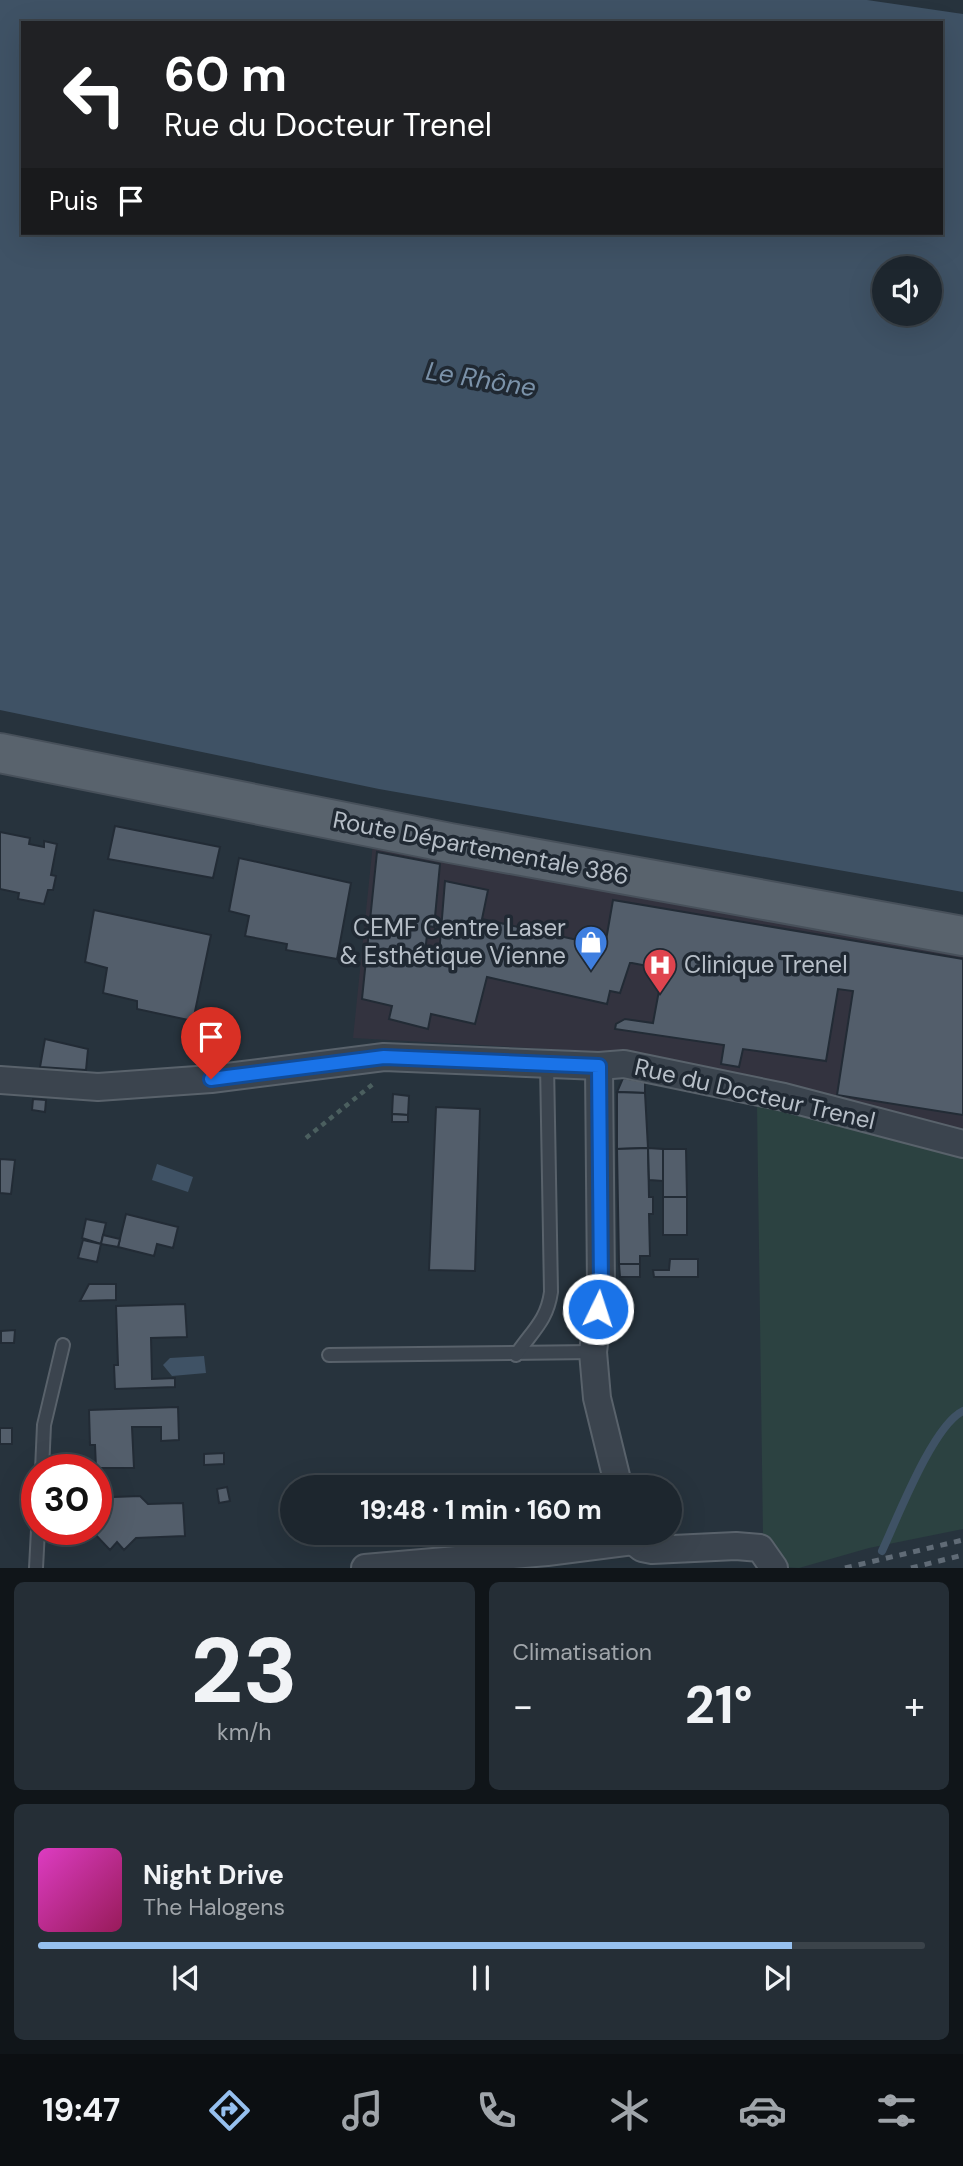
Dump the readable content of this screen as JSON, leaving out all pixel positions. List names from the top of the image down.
{
  "streets": {
    "main road": ["Route Départementale 386"],
    "street": ["Rue du Docteur Trenel"]
  },
  "water": ["Le Rhône"],
  "places": {
    "shop": ["CEMF Centre Laser & Esthétique Vienne"],
    "hospital": ["Clinique Trenel"]
  },
  "page": {
    "turn": ["60 m", "Rue du Docteur Trenel"],
    "then": "Puis",
    "limit": "30",
    "trip": "19:48 · 1 min · 160 m",
    "tile": [
      ["23", "km/h"],
      "Climatisation"
    ],
    "heat": ["−", "21°", "+"],
    "song": ["Night Drive", "The Halogens"],
    "tabs": "19:47"
  }
}
